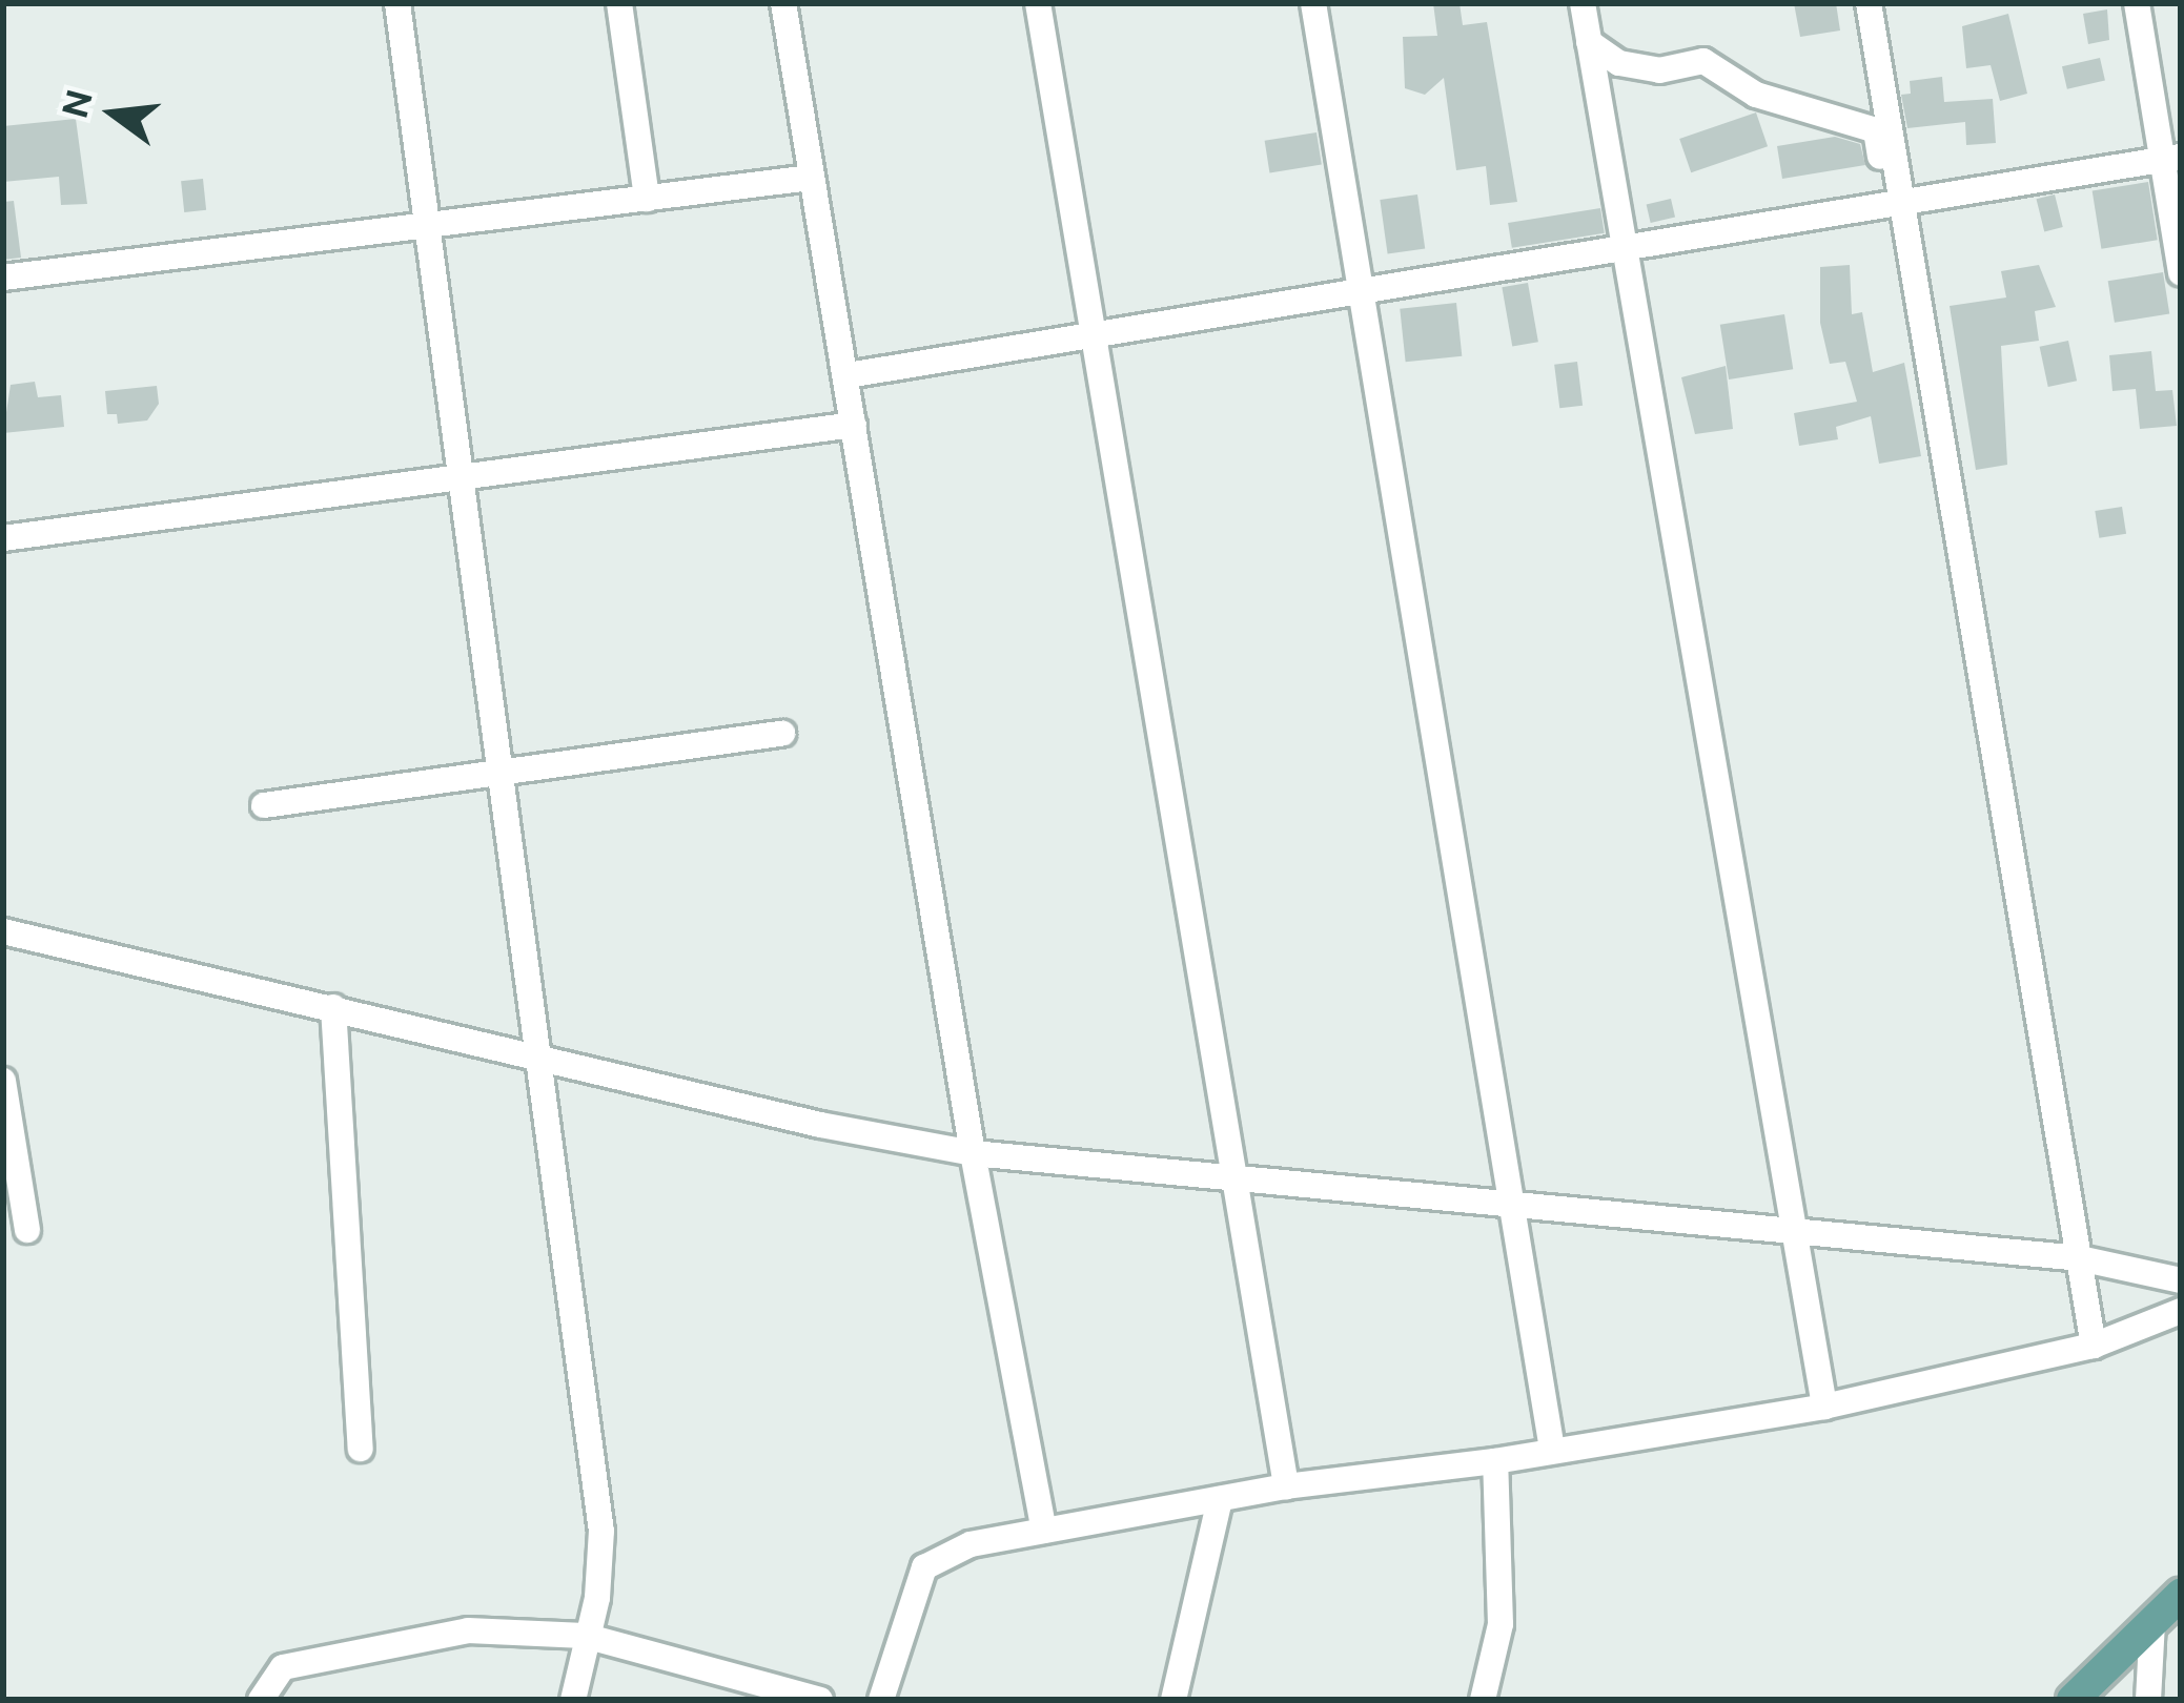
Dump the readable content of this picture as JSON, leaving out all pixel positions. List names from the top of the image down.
{
  "north": "left"
}
